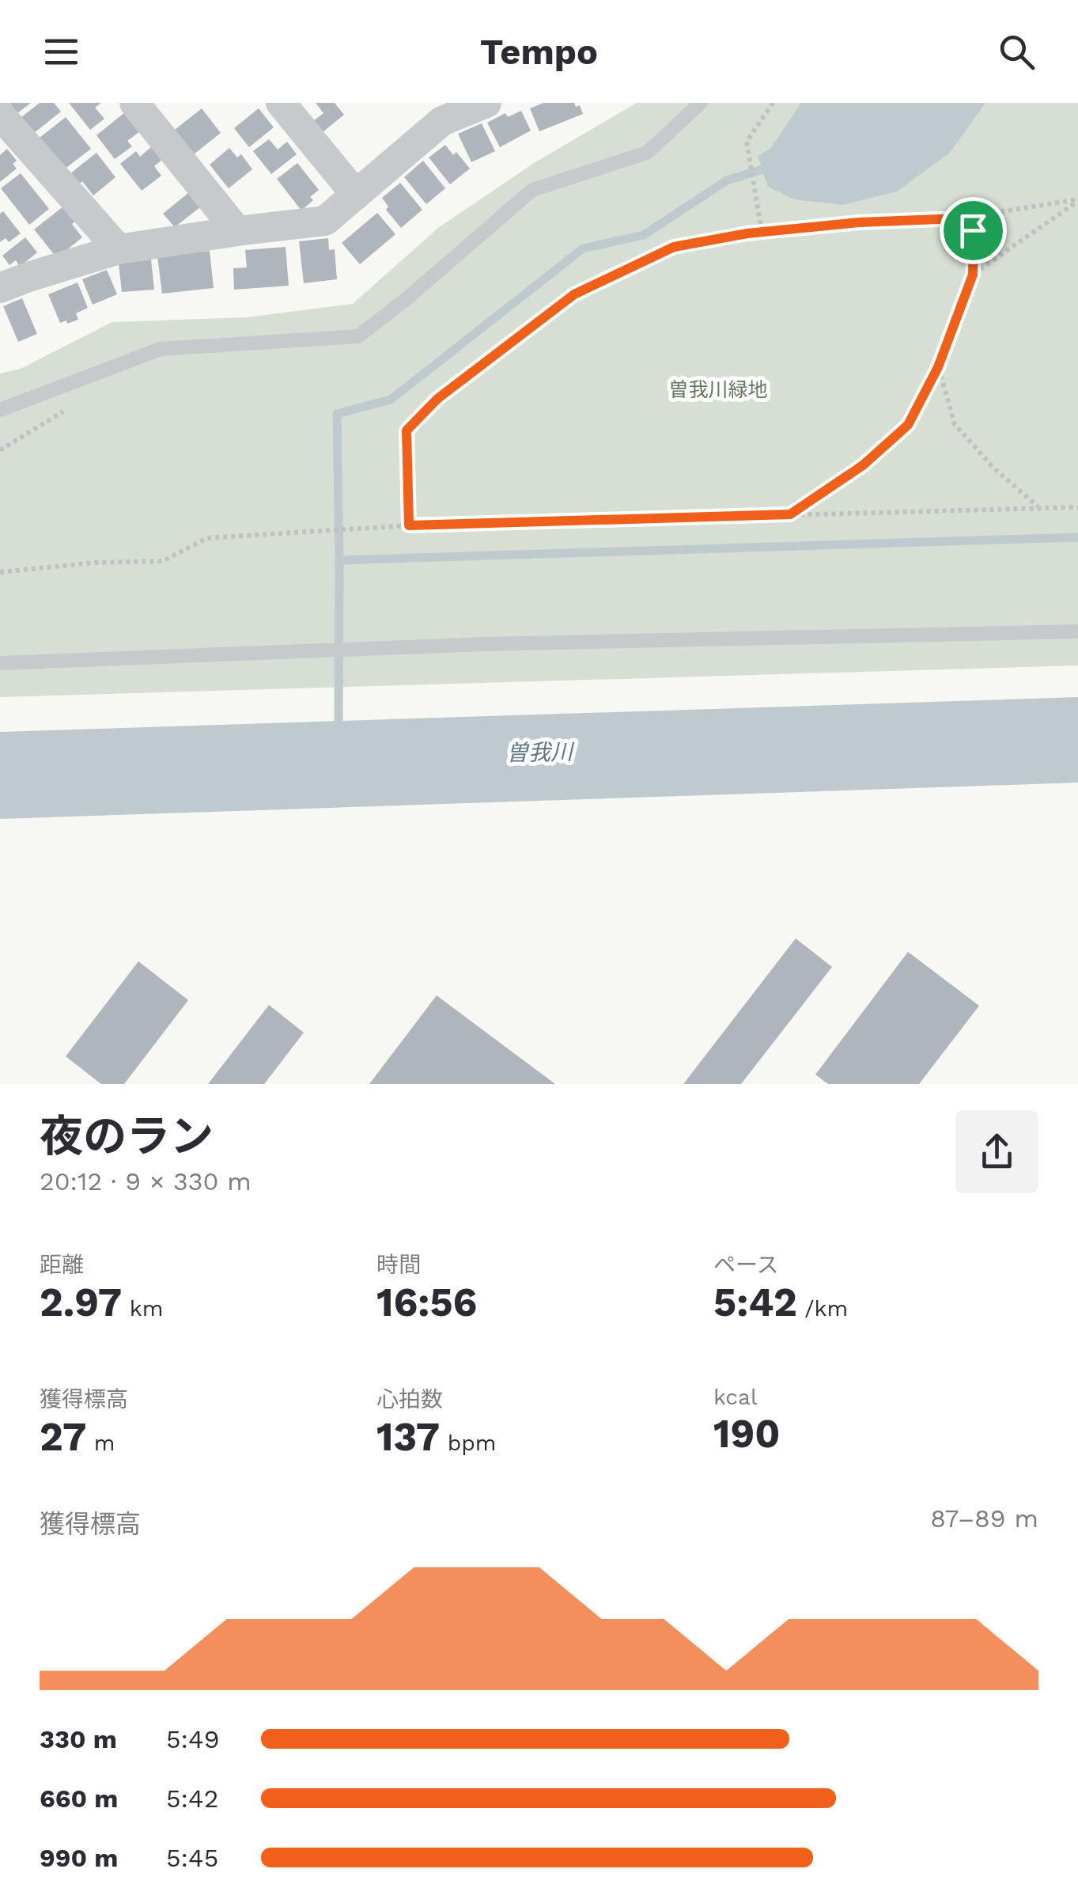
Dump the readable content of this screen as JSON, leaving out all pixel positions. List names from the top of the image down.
{
  "water": ["曽我川"],
  "parks": ["曽我川緑地"],
  "page": {
    "header": "Tempo",
    "heading": ["夜のラン", "20:12 · 9 × 330 m"],
    "stats": [
      ["距離", "2.97 km"],
      ["時間", "16:56"],
      ["ペース", "5:42 /km"],
      ["獲得標高", "27 m"],
      ["心拍数", "137 bpm"],
      ["kcal", "190"]
    ],
    "chart": ["獲得標高", "87–89 m"],
    "list": [
      {
        "name": "330 m",
        "note": "5:49"
      },
      {
        "name": "660 m",
        "note": "5:42"
      },
      {
        "name": "990 m",
        "note": "5:45"
      }
    ]
  }
}
